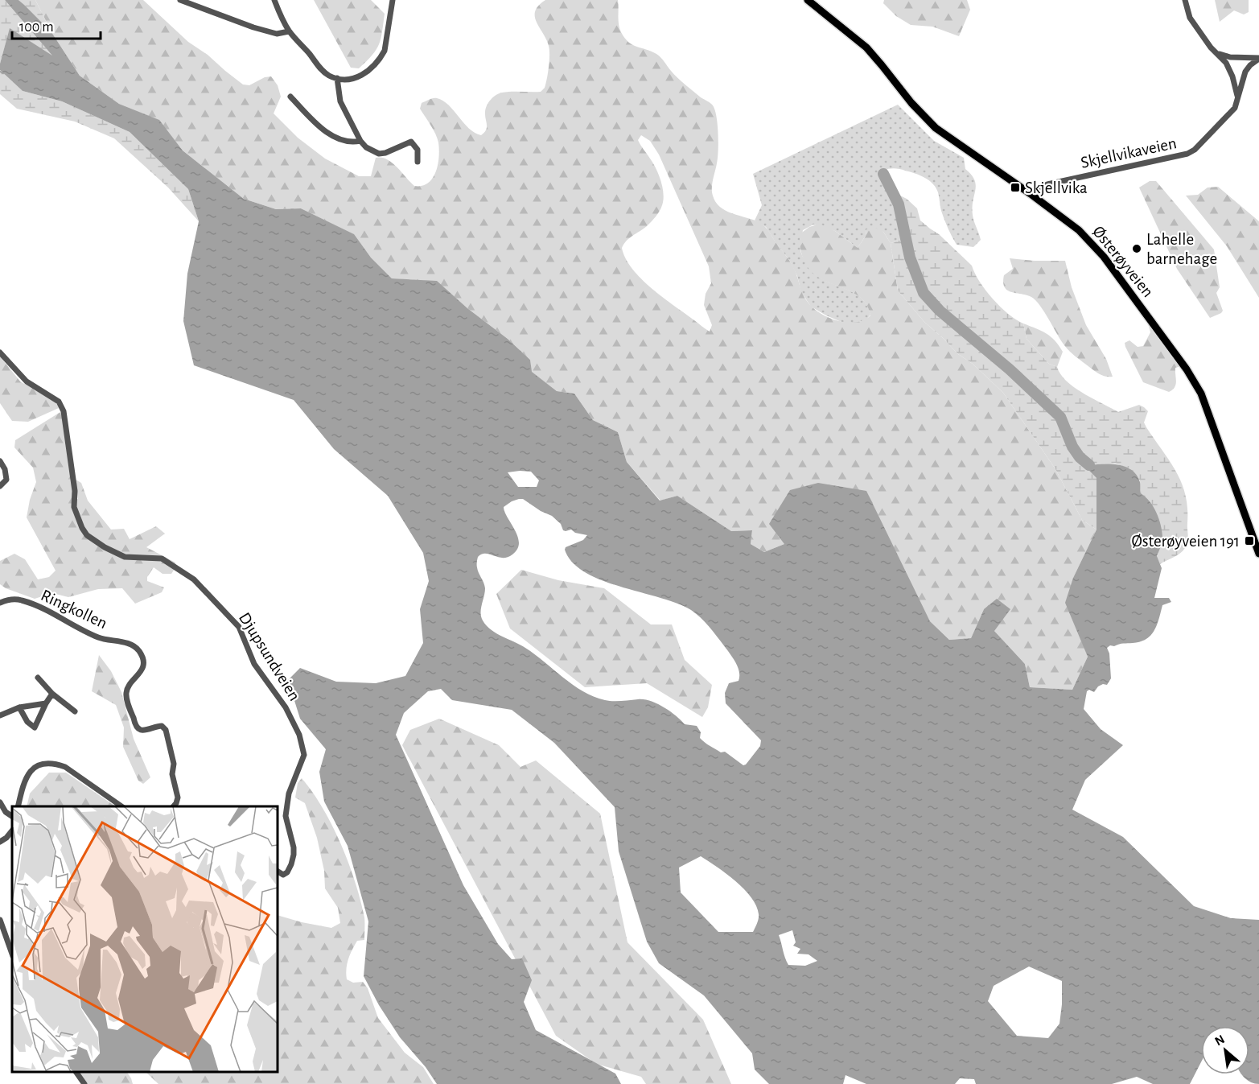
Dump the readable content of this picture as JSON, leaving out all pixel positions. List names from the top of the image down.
{
  "streets": {
    "main road": ["Østerøyveien"],
    "street": ["Skjellvikaveien", "Ringkollen", "Djupsundveien"]
  },
  "crossings": [
    ["Skjellvikaveien", "Østerøyveien"]
  ],
  "places": {
    "transit": ["Skjellvika", "Østerøyveien 191"],
    "other": ["Lahelle barnehage"]
  },
  "scale_bar": "100 m",
  "north": "top left"
}
